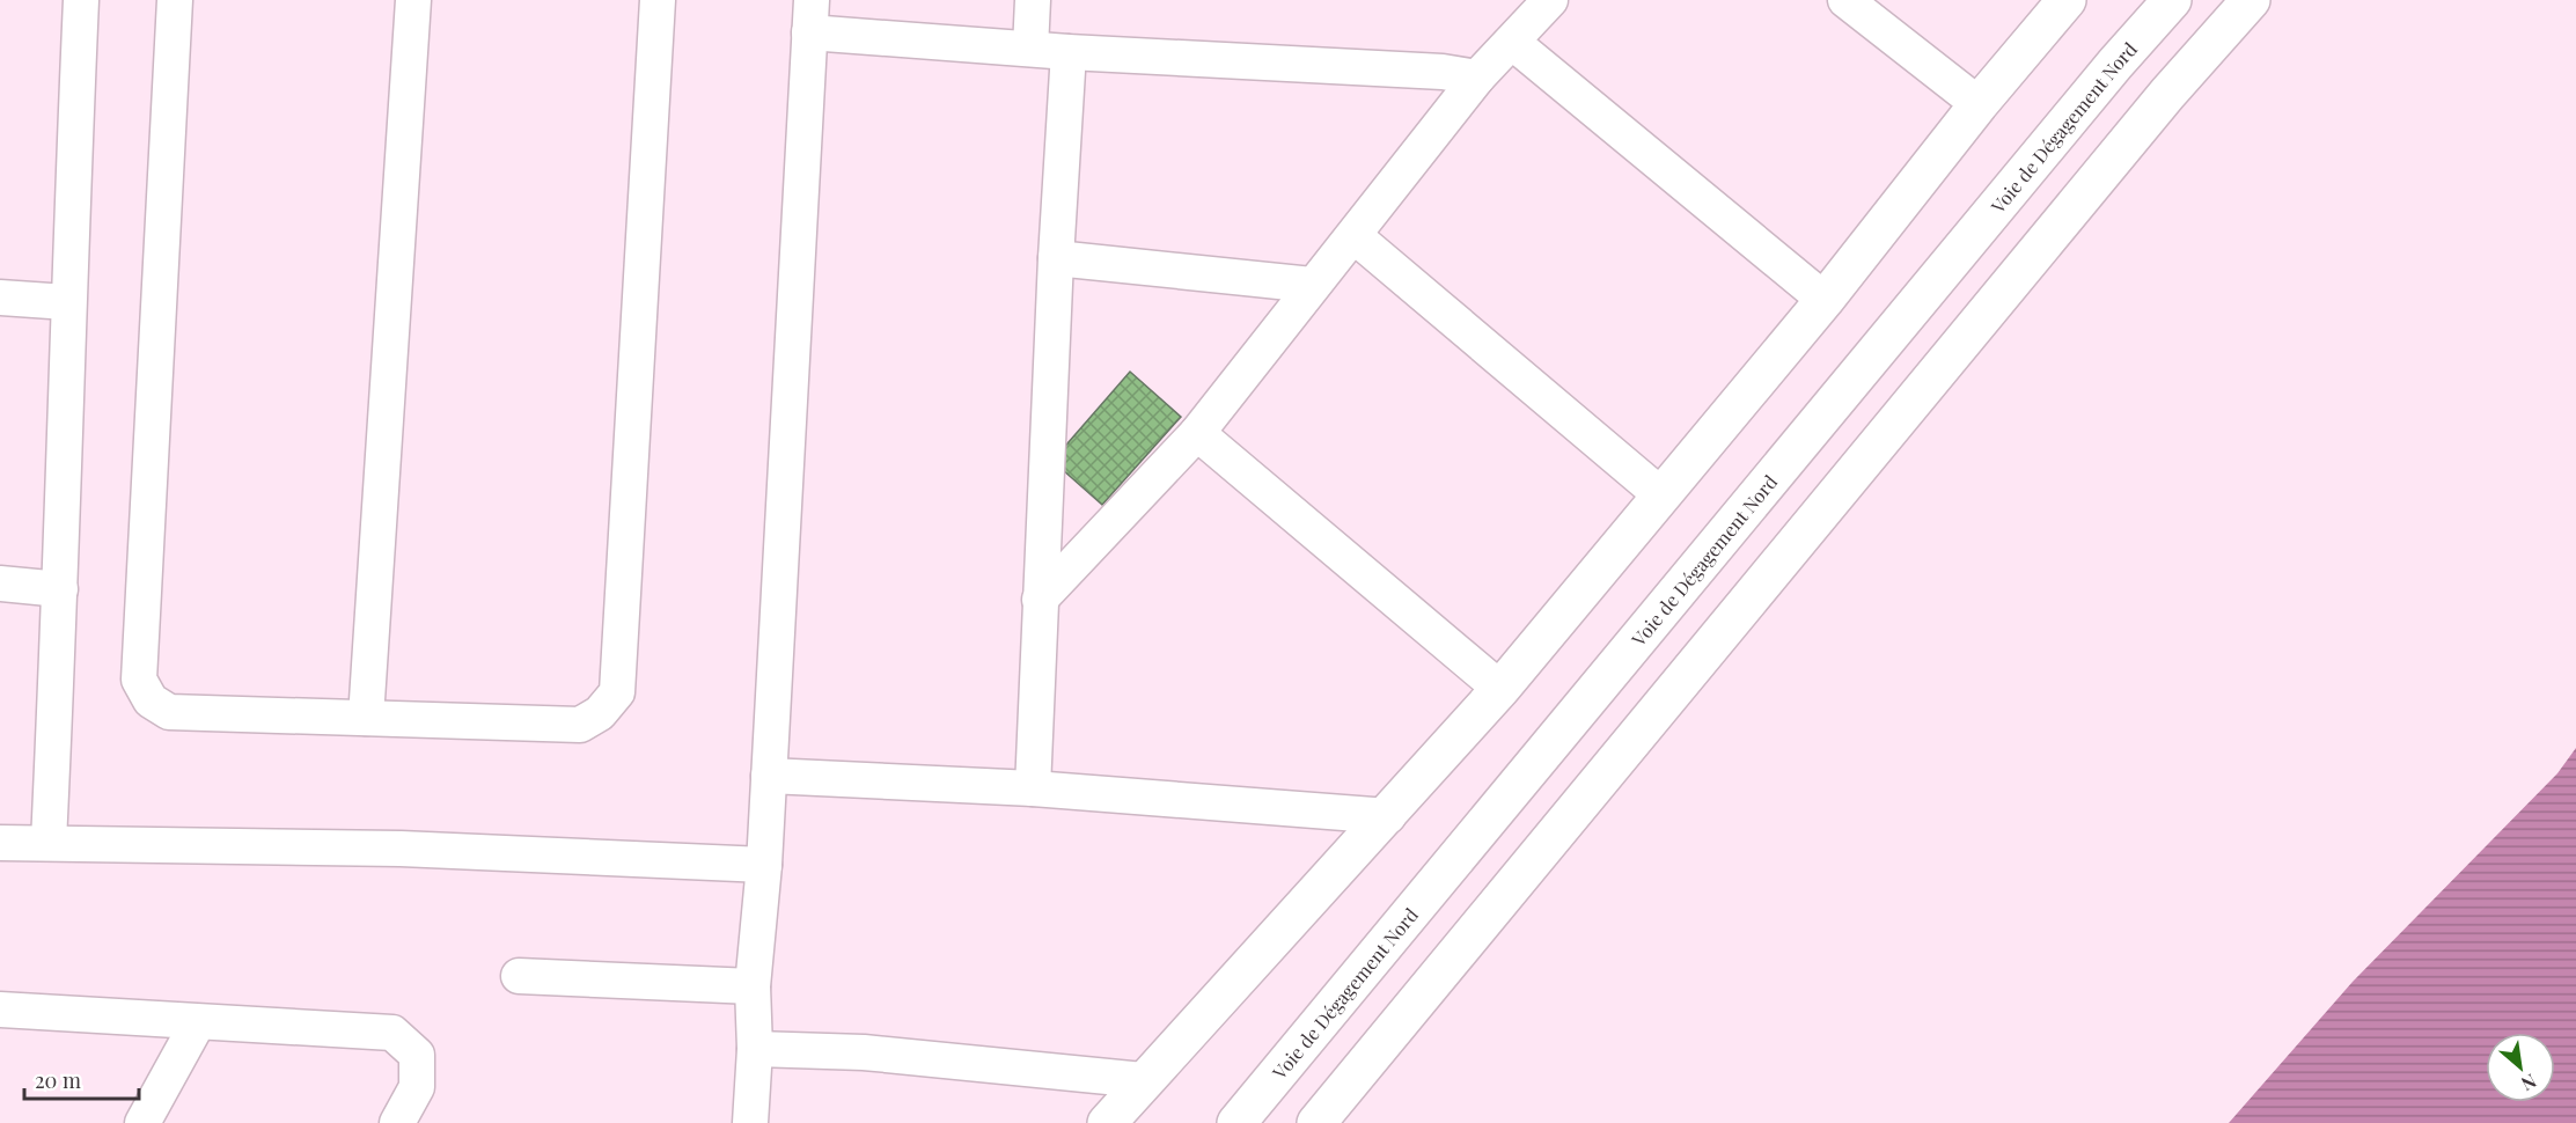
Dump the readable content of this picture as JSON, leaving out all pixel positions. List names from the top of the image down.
{
  "streets": {
    "main road": ["Voie de Dégagement Nord"]
  },
  "scale_bar": "20 m",
  "north": "bottom right"
}
